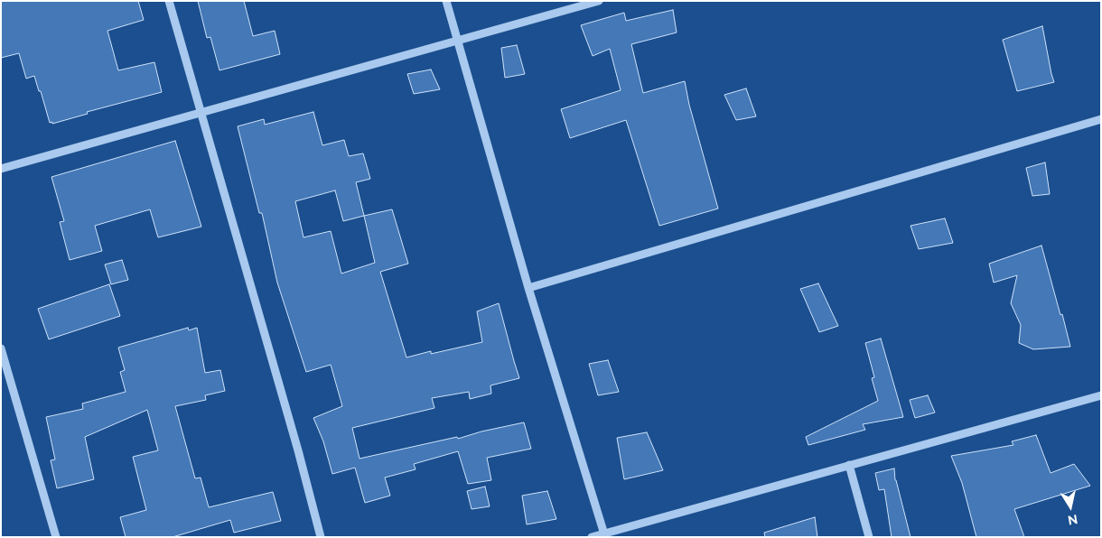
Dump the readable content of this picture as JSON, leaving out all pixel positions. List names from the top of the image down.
{
  "north": "bottom"
}
